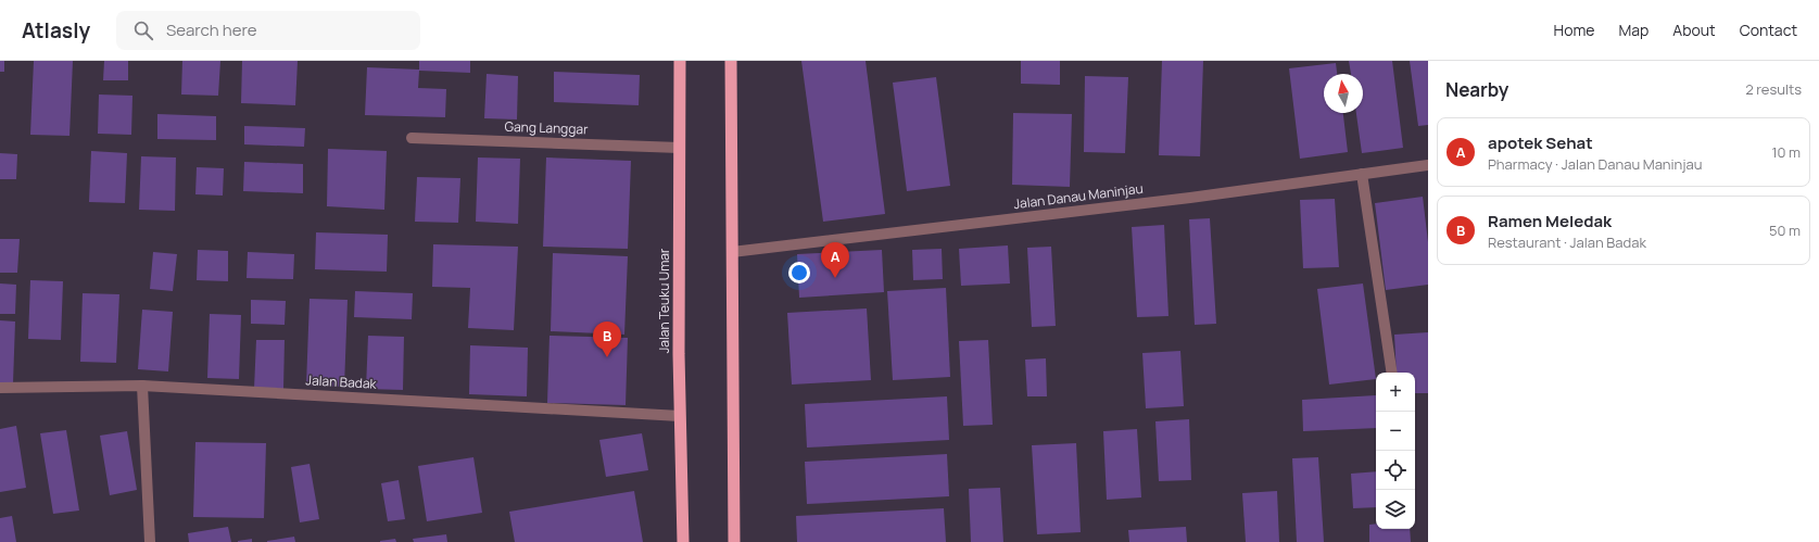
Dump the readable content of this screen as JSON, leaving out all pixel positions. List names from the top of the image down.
{
  "streets": {
    "highway": ["Jalan Teuku Umar"],
    "street": ["Gang Langgar", "Jalan Danau Maninjau", "Jalan Badak"]
  },
  "crossings": [
    ["Gang Langgar", "Jalan Teuku Umar"],
    ["Jalan Teuku Umar", "Jalan Badak"]
  ],
  "north": "top",
  "page": {
    "header": "Atlasly",
    "search": "Search here",
    "nav": [
      "Home",
      "Map",
      "About",
      "Contact"
    ],
    "heading": ["Nearby", "2 results"],
    "list": [
      {
        "mark": "A",
        "name": "apotek Sehat",
        "note": "Pharmacy · Jalan Danau Maninjau",
        "value": "10 m"
      },
      {
        "mark": "B",
        "name": "Ramen Meledak",
        "note": "Restaurant · Jalan Badak",
        "value": "50 m"
      }
    ],
    "pins": ["A", "B"],
    "map_buttons": ["+", "−"]
  }
}
